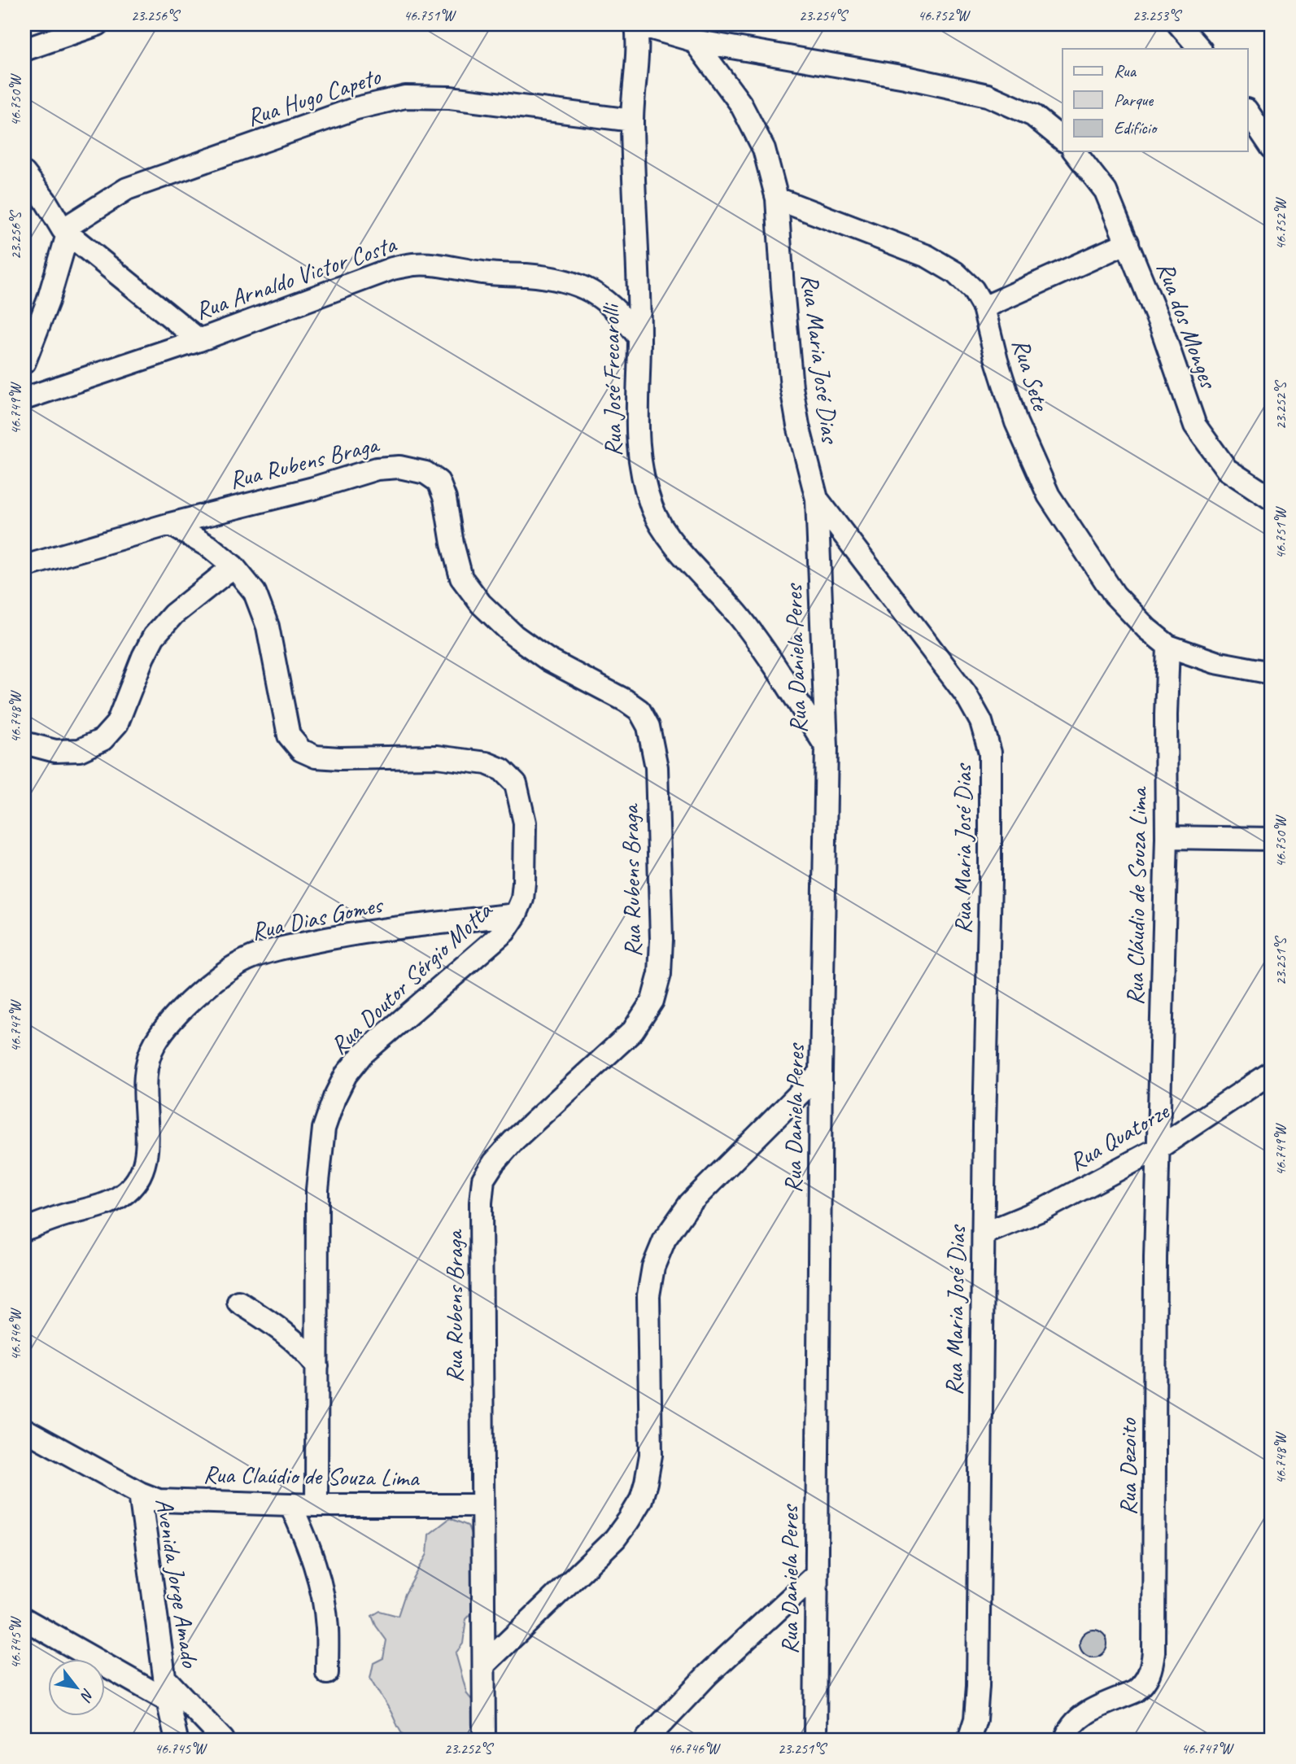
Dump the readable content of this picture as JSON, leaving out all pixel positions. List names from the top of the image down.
{
  "streets": {
    "street": [
      "Rua Hugo Capeto",
      "Rua Arnaldo Victor Costa",
      "Rua dos Monges",
      "Rua Maria José Dias",
      "Rua Sete",
      "Rua José Frecarolli",
      "Rua Rubens Braga",
      "Rua Daniela Peres",
      "Rua Cláudio de Souza Lima",
      "Rua Dias Gomes",
      "Rua Doutor Sérgio Motta",
      "Rua Quatorze",
      "Rua Dezoito",
      "Rua Claúdio de Souza Lima",
      "Avenida Jorge Amado"
    ]
  },
  "crossings": [
    ["Rua Hugo Capeto", "Rua José Frecarolli"],
    ["Rua Arnaldo Victor Costa", "Rua José Frecarolli"],
    ["Rua Maria José Dias", "Rua Sete"],
    ["Rua Maria José Dias", "Rua Daniela Peres"],
    ["Rua Maria José Dias", "Rua Quatorze"],
    ["Rua Sete", "Rua Cláudio de Souza Lima"],
    ["Rua José Frecarolli", "Rua Daniela Peres"],
    ["Rua Rubens Braga", "Rua Doutor Sérgio Motta"],
    ["Rua Rubens Braga", "Rua Claúdio de Souza Lima"],
    ["Rua Cláudio de Souza Lima", "Rua Quatorze"],
    ["Rua Cláudio de Souza Lima", "Rua Dezoito"],
    ["Rua Dias Gomes", "Rua Doutor Sérgio Motta"],
    ["Rua Doutor Sérgio Motta", "Rua Claúdio de Souza Lima"],
    ["Rua Quatorze", "Rua Dezoito"],
    ["Rua Claúdio de Souza Lima", "Avenida Jorge Amado"]
  ],
  "legend": ["Rua", "Parque", "Edifício"],
  "north": "bottom right",
  "coordinates": [
    "23.256°S",
    "46.751°W",
    "23.254°S",
    "46.752°W",
    "23.253°S",
    "46.750°W",
    "23.252°S",
    "46.749°W",
    "46.748°W",
    "23.251°S",
    "46.747°W",
    "46.746°W",
    "46.745°W"
  ]
}
